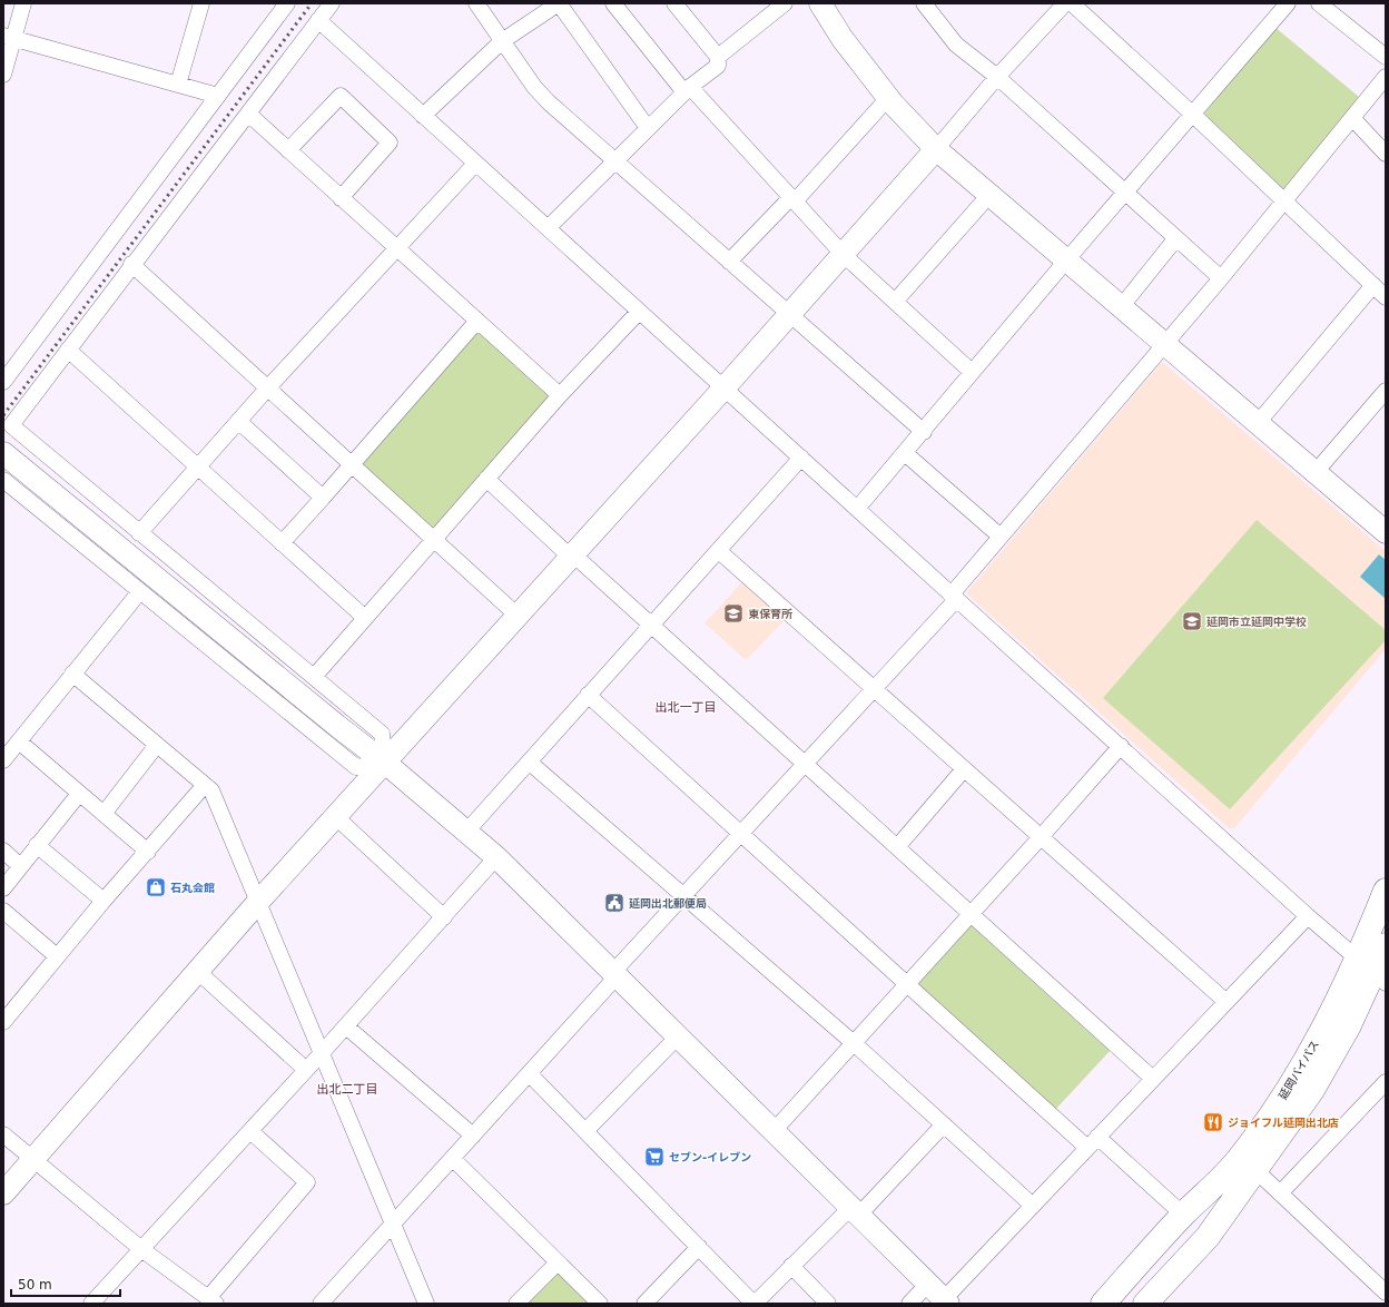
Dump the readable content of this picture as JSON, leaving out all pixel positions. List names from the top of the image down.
{
  "streets": {
    "highway": ["延岡バイパス"]
  },
  "districts": ["出北一丁目", "出北二丁目"],
  "places": {
    "school or university": ["東保育所", "延岡市立延岡中学校"],
    "shop": ["石丸会館"],
    "public building": ["延岡出北郵便局"],
    "restaurant": ["ジョイフル延岡出北店"],
    "supermarket": ["セブン-イレブン"]
  },
  "scale_bar": "50 m"
}
